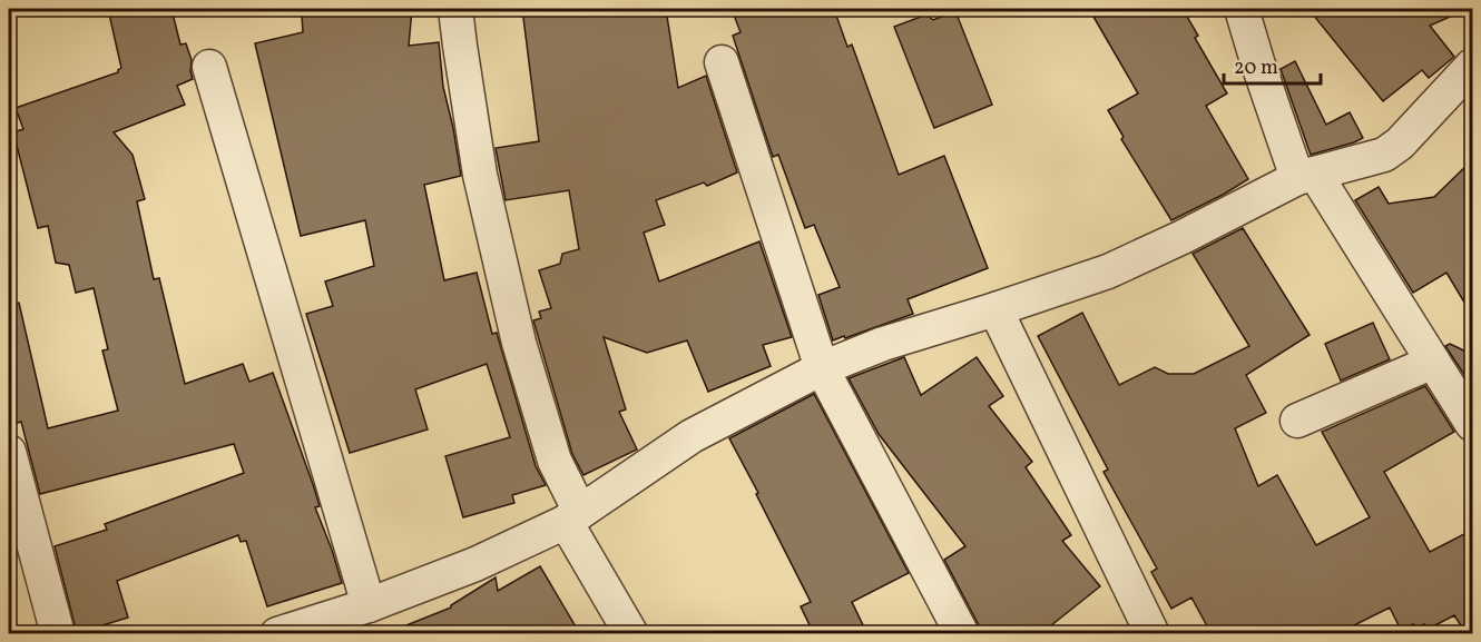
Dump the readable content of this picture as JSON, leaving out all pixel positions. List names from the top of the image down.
{
  "scale_bar": "20 m"
}
